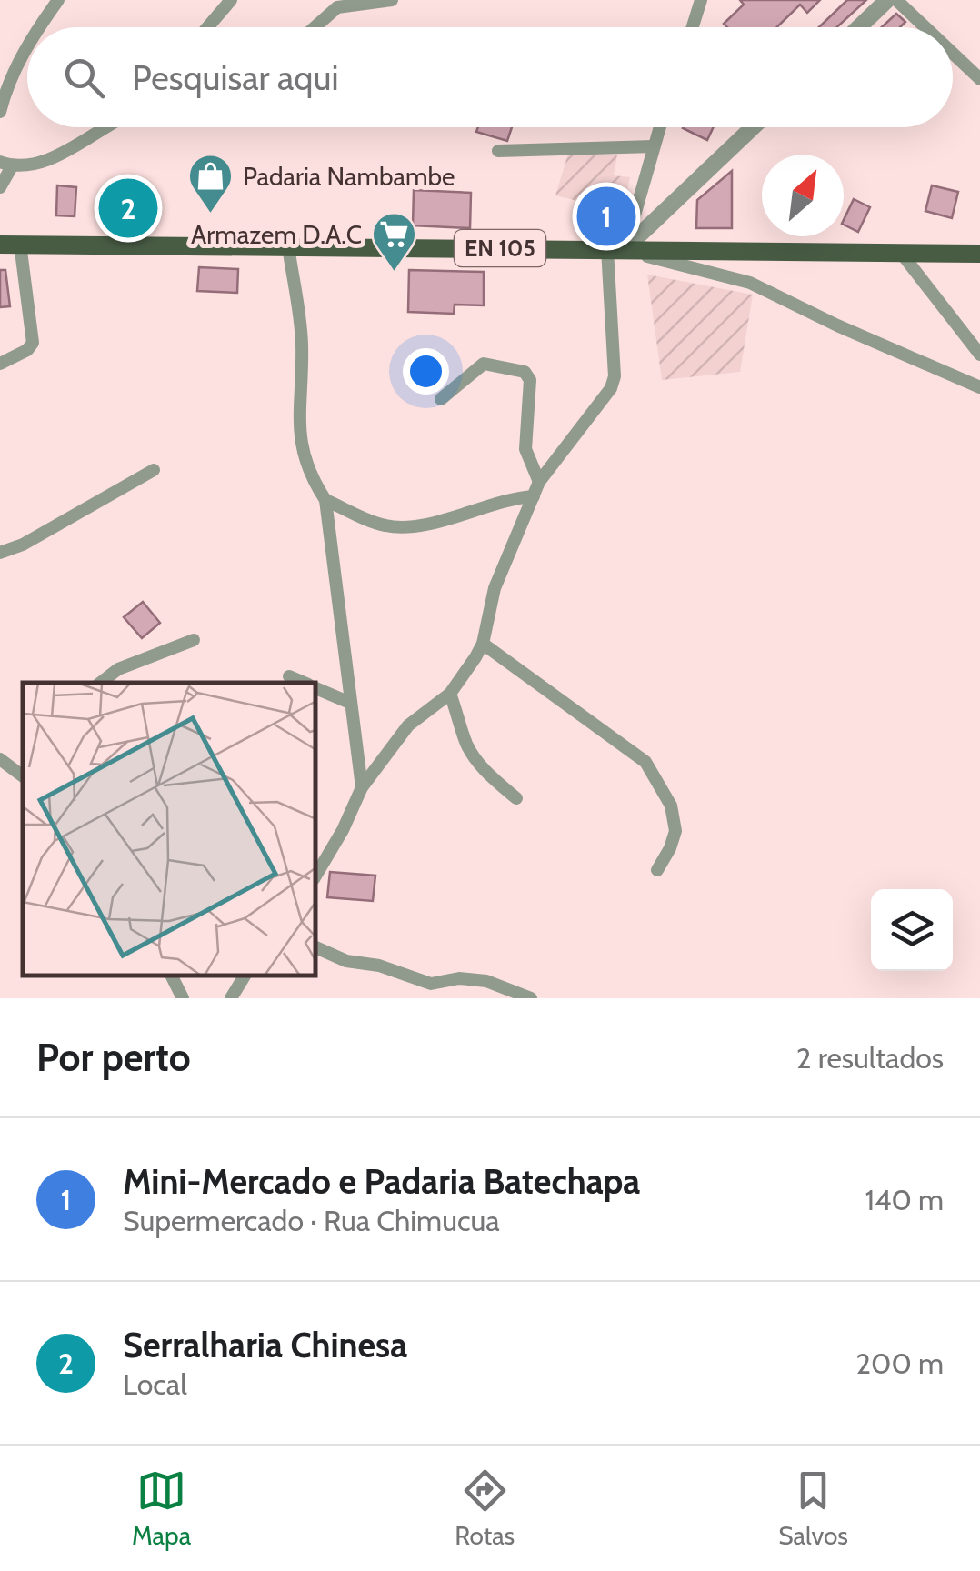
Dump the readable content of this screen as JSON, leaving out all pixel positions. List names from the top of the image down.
{
  "streets": {
    "main road": ["EN 105"]
  },
  "places": {
    "shop": ["Padaria Nambambe"],
    "supermarket": ["Armazem D.A.C"]
  },
  "north": "top right",
  "page": {
    "search": "Pesquisar aqui",
    "pins": ["2", "1"],
    "heading": ["Por perto", "2 resultados"],
    "list": [
      {
        "mark": "1",
        "name": "Mini-Mercado e Padaria Batechapa",
        "note": "Supermercado · Rua Chimucua",
        "value": "140 m"
      },
      {
        "mark": "2",
        "name": "Serralharia Chinesa",
        "note": "Local",
        "value": "200 m"
      }
    ],
    "nav": ["Mapa", "Rotas", "Salvos"]
  }
}
